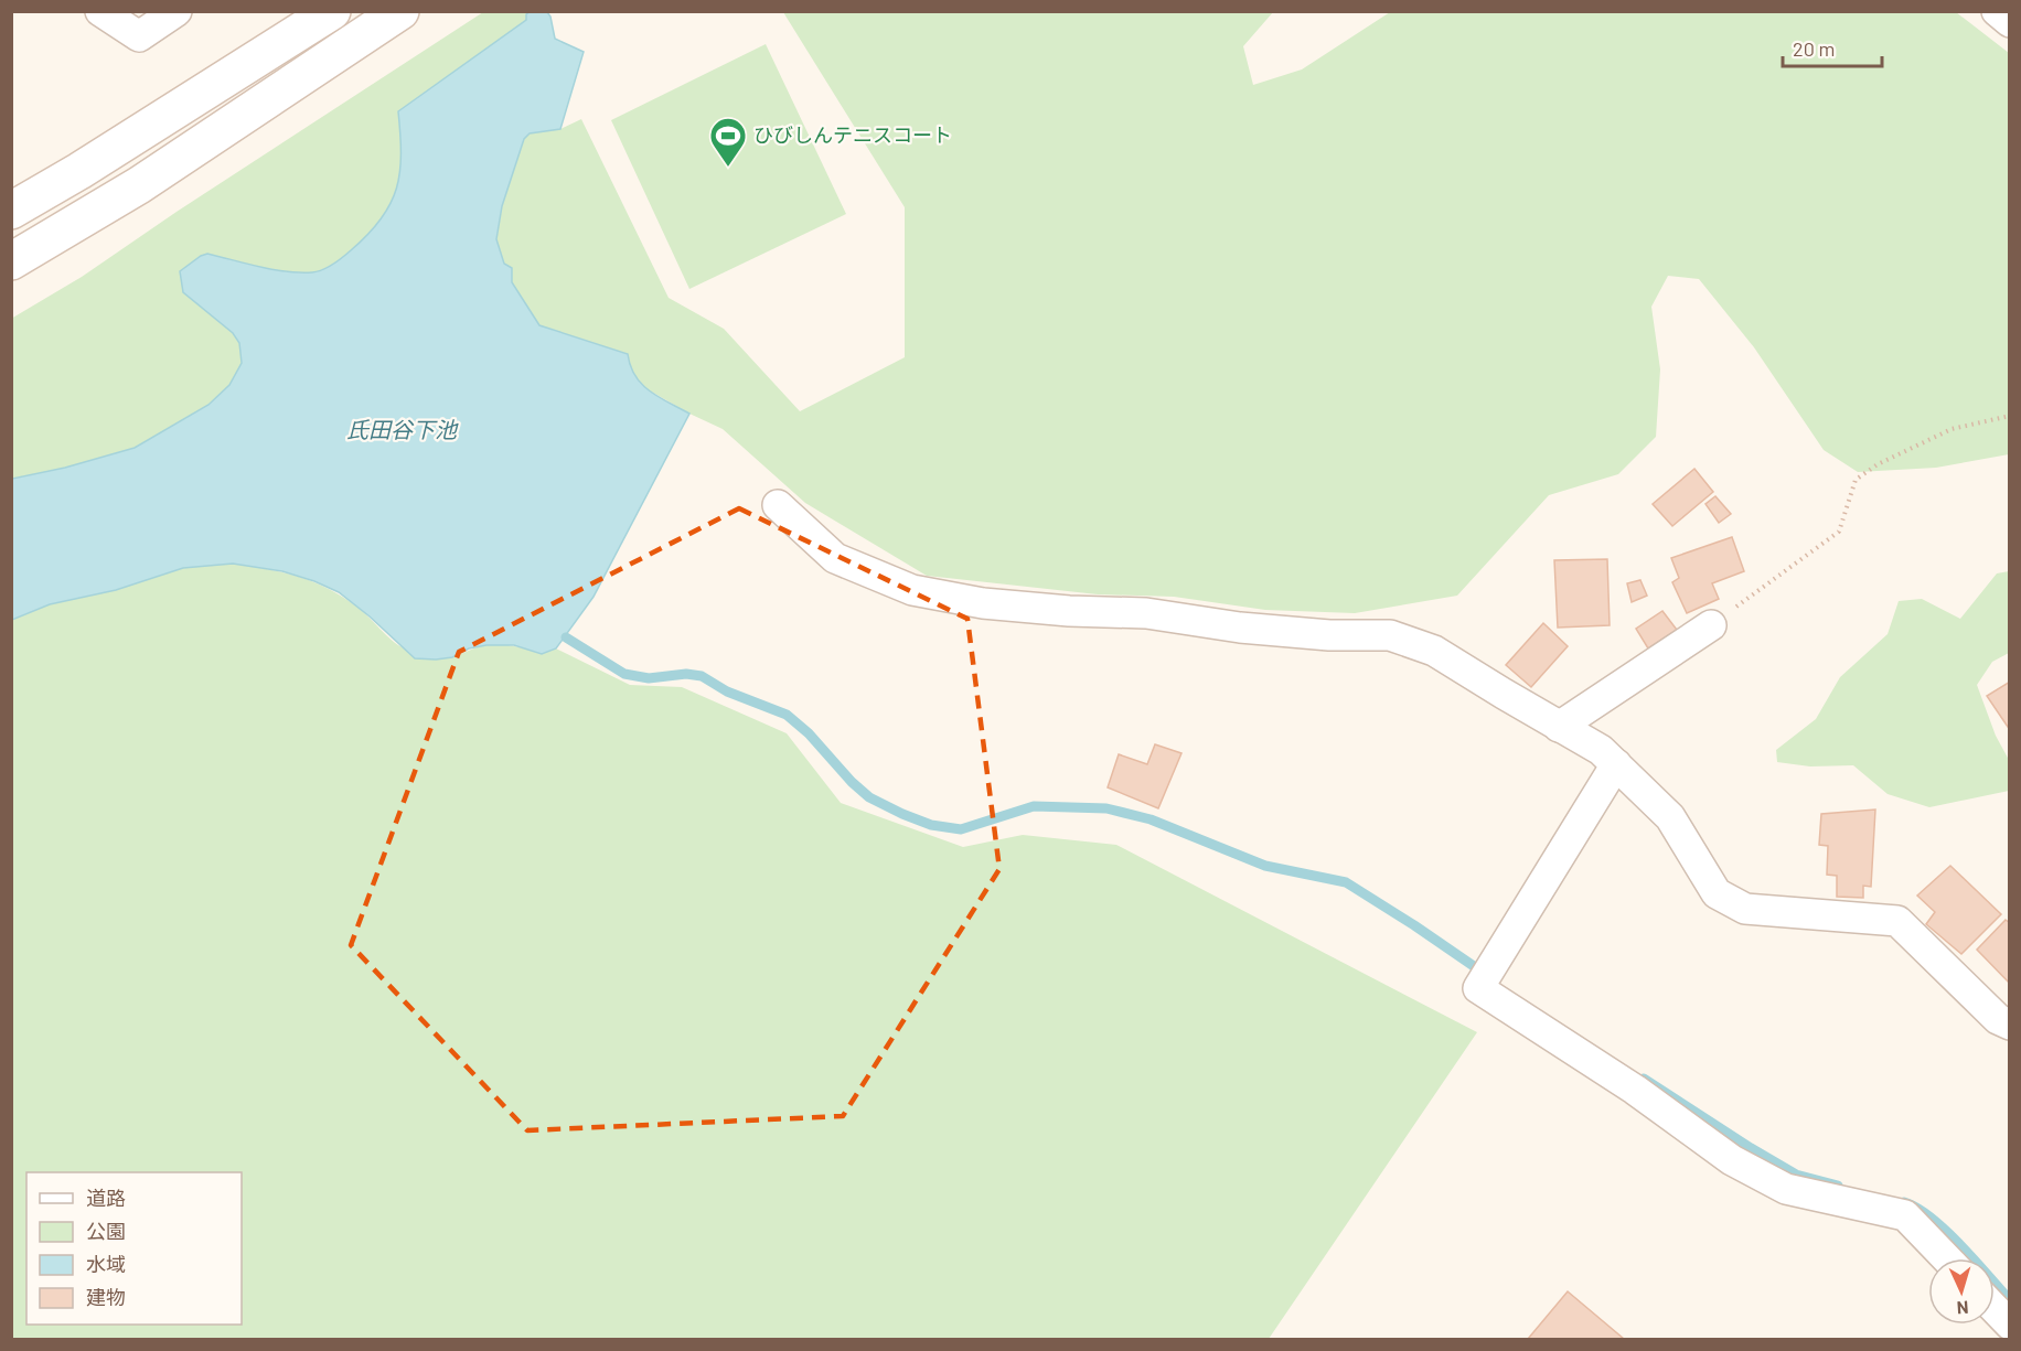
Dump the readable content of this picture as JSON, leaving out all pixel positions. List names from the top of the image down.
{
  "water": ["氏田谷下池"],
  "places": {
    "sports": ["ひびしんテニスコート"]
  },
  "legend": [
    "道路",
    "公園",
    "水域",
    "建物"
  ],
  "scale_bar": "20 m",
  "north": "bottom"
}
